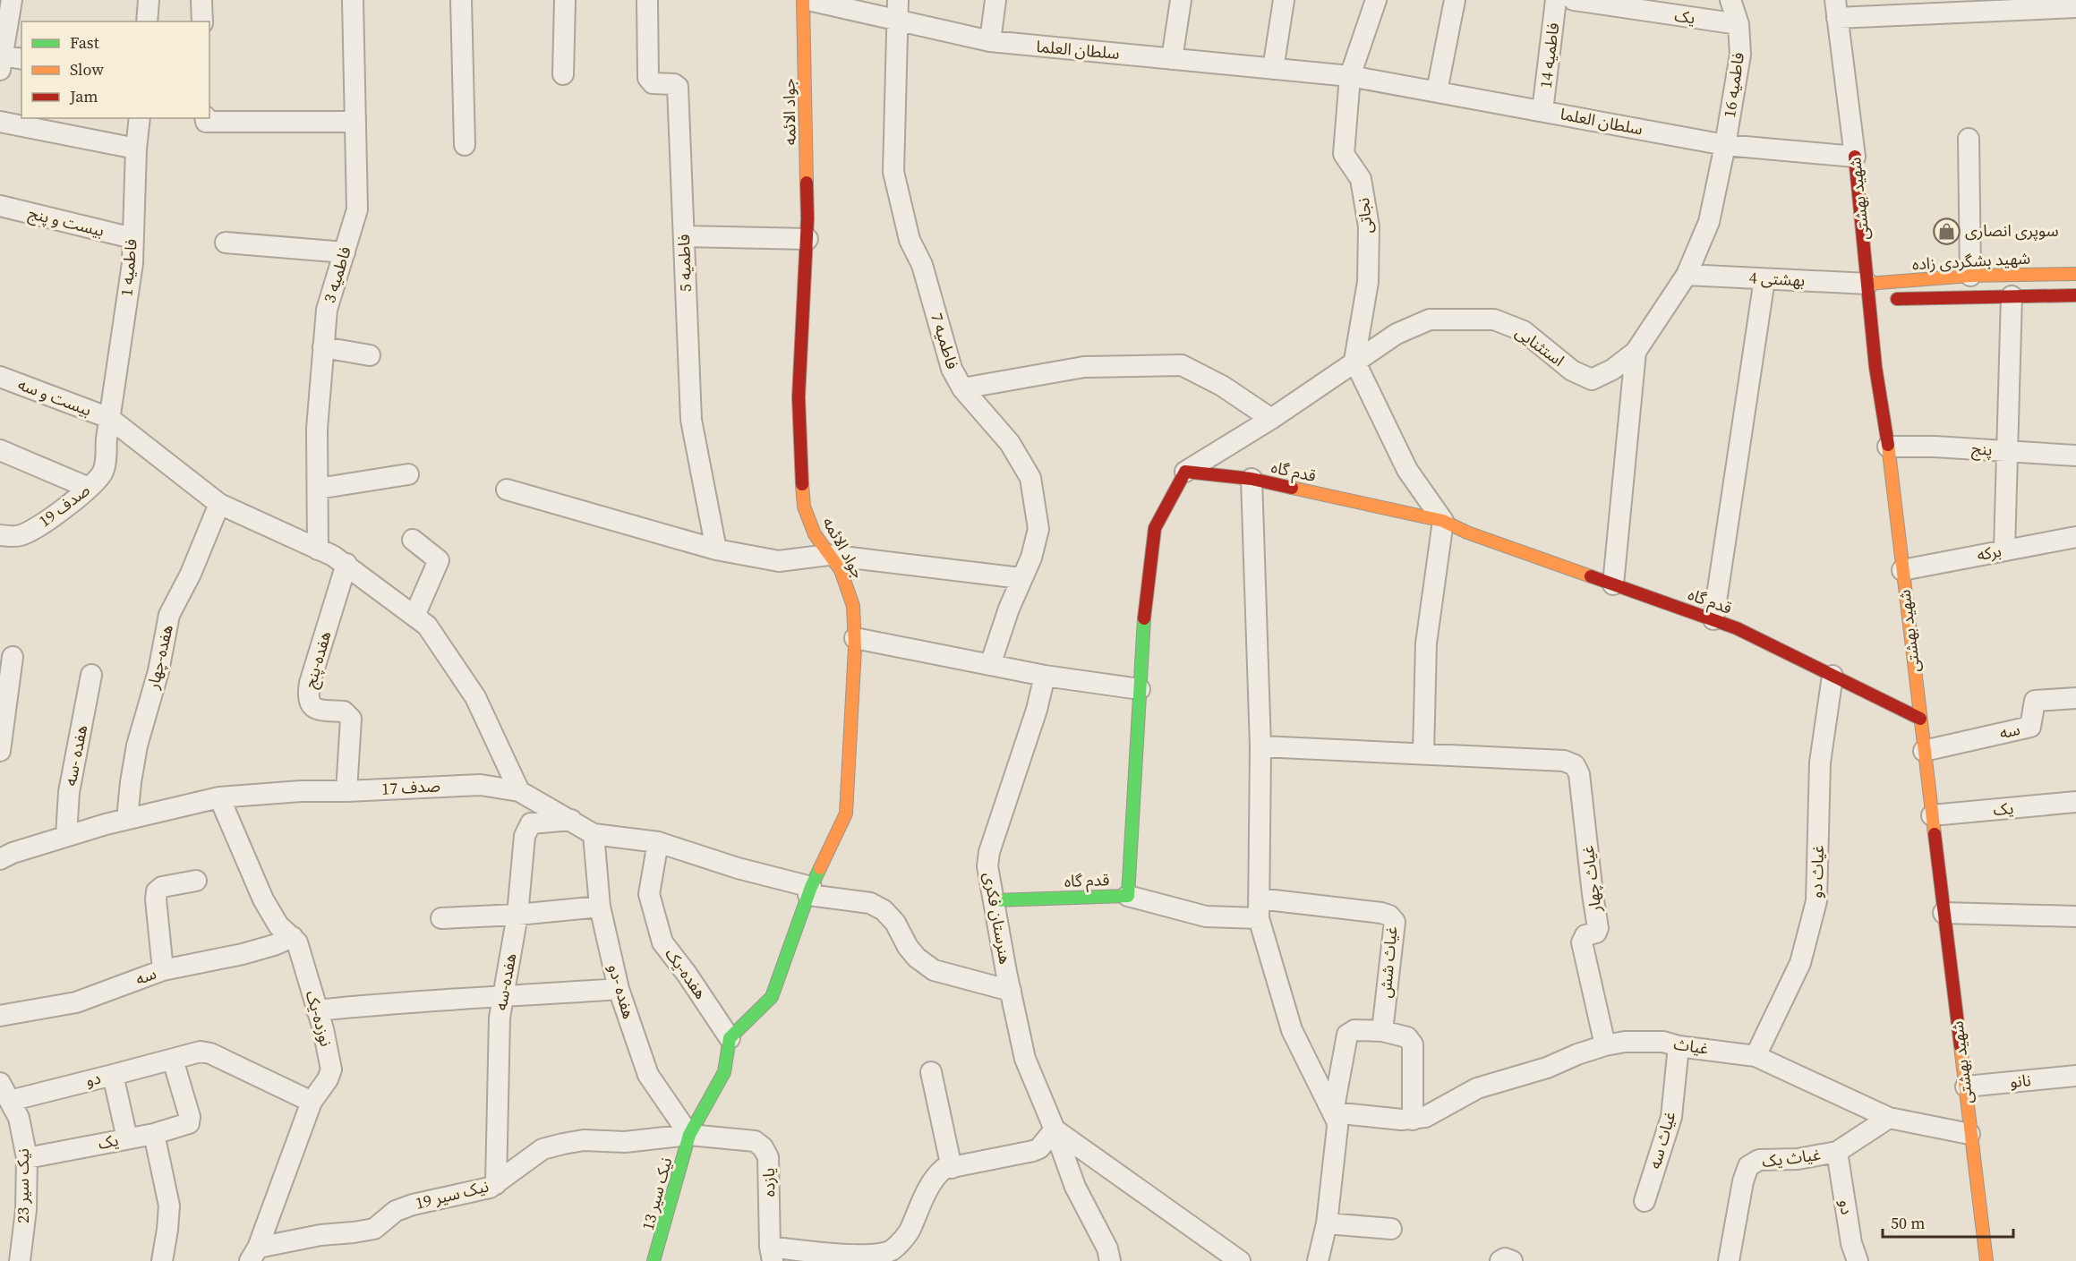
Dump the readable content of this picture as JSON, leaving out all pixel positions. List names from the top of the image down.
{
  "streets": {
    "street": [
      "یک",
      "سلطان العلما",
      "فاطمیه 14",
      "فاطمیه 16",
      "جواد الائمه",
      "شهید بهشتی",
      "نجاتی",
      "بیست و پنج",
      "شهید بشگردی زاده",
      "فاطمیه 5",
      "فاطمیه 1",
      "فاطمیه 3",
      "بهشتی 4",
      "فاطمیه 7",
      "استثنایی",
      "بیست و سه",
      "پنج",
      "قدم گاه",
      "صدف 19",
      "برکه",
      "هفده-چهار",
      "هفده-پنج",
      "سه",
      "هفده -سه",
      "صدف 17",
      "غیاث دو",
      "غیاث چهار",
      "هنرستان فکری",
      "غیاث شش",
      "هفده-یک",
      "هفده-سه",
      "هفده -دو",
      "نوزده-یک",
      "غیاث",
      "دو",
      "نانو",
      "غیاث سه",
      "غیاث یک",
      "یازده",
      "نیک سیر 23",
      "نیک سیر 13",
      "نیک سیر 19"
    ]
  },
  "crossings": [
    ["یک", "فاطمیه 16"],
    ["یک", "شهید بهشتی"],
    ["یک", "دو"],
    ["یک", "نیک سیر 23"],
    ["سلطان العلما", "فاطمیه 14"],
    ["سلطان العلما", "فاطمیه 16"],
    ["سلطان العلما", "شهید بهشتی"],
    ["سلطان العلما", "نجاتی"],
    ["سلطان العلما", "فاطمیه 7"],
    ["سلطان العلما", "استثنایی"],
    ["فاطمیه 16", "استثنایی"],
    ["جواد الائمه", "صدف 17"],
    ["جواد الائمه", "هفده-یک"],
    ["شهید بهشتی", "شهید بشگردی زاده"],
    ["شهید بهشتی", "بهشتی 4"],
    ["شهید بهشتی", "پنج"],
    ["شهید بهشتی", "قدم گاه"],
    ["شهید بهشتی", "برکه"],
    ["شهید بهشتی", "سه"],
    ["شهید بهشتی", "غیاث"],
    ["شهید بهشتی", "نانو"],
    ["نجاتی", "استثنایی"],
    ["بیست و پنج", "فاطمیه 1"],
    ["شهید بشگردی زاده", "بهشتی 4"],
    ["فاطمیه 1", "بیست و سه"],
    ["فاطمیه 1", "صدف 19"],
    ["فاطمیه 3", "بیست و سه"],
    ["بهشتی 4", "استثنایی"],
    ["استثنایی", "قدم گاه"],
    ["بیست و سه", "صدف 19"],
    ["بیست و سه", "هفده-چهار"],
    ["بیست و سه", "هفده-پنج"],
    ["بیست و سه", "صدف 17"],
    ["قدم گاه", "غیاث دو"],
    ["قدم گاه", "هنرستان فکری"],
    ["قدم گاه", "غیاث شش"],
    ["هفده-چهار", "صدف 17"],
    ["هفده-پنج", "صدف 17"],
    ["سه", "نوزده-یک"],
    ["هفده -سه", "صدف 17"],
    ["صدف 17", "هنرستان فکری"],
    ["صدف 17", "هفده-یک"],
    ["صدف 17", "هفده-سه"],
    ["صدف 17", "هفده -دو"],
    ["صدف 17", "نوزده-یک"],
    ["غیاث دو", "غیاث"],
    ["غیاث چهار", "غیاث"],
    ["هفده-سه", "نیک سیر 19"],
    ["هفده -دو", "یازده"],
    ["هفده -دو", "نیک سیر 13"],
    ["هفده -دو", "نیک سیر 19"],
    ["نوزده-یک", "نیک سیر 19"],
    ["غیاث", "غیاث سه"],
    ["غیاث", "غیاث یک"],
    ["دو", "غیاث یک"],
    ["دو", "نیک سیر 23"],
    ["یازده", "نیک سیر 13"],
    ["یازده", "نیک سیر 19"],
    ["نیک سیر 13", "نیک سیر 19"]
  ],
  "places": {
    "shop": ["سوپری انصاری"]
  },
  "legend": ["Fast", "Slow", "Jam"],
  "scale_bar": "50 m"
}
